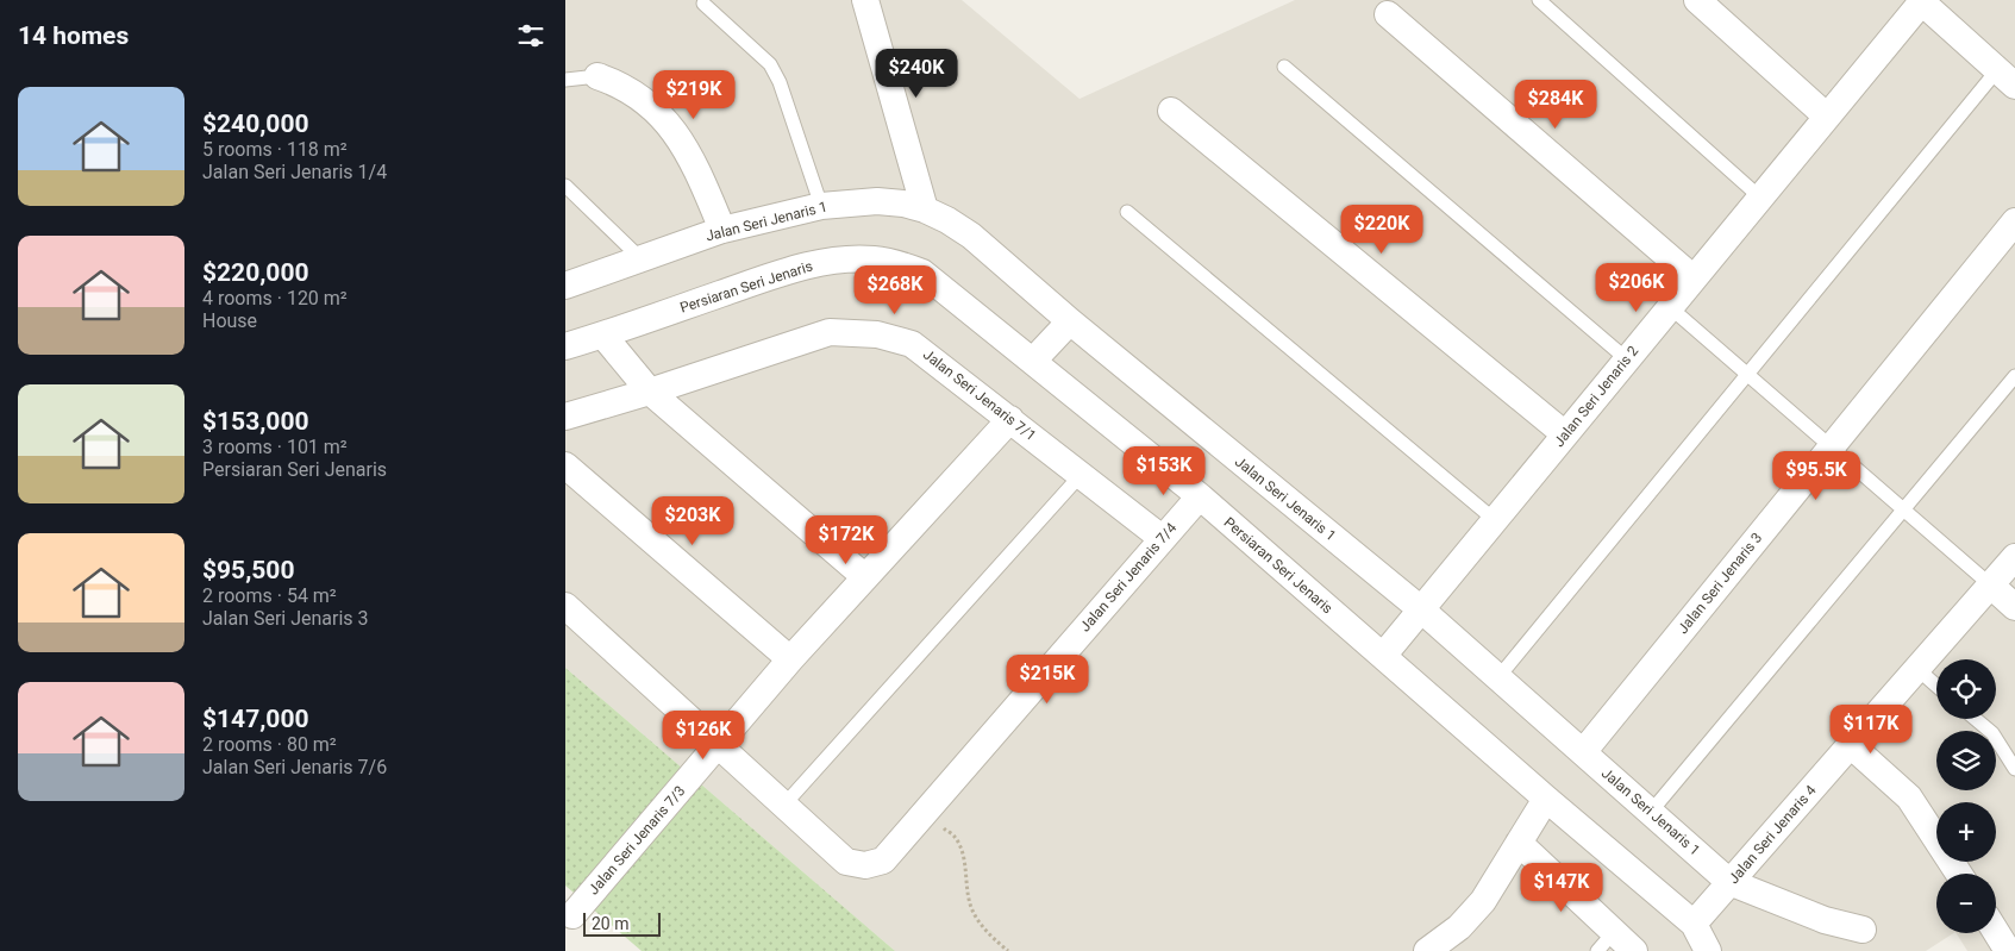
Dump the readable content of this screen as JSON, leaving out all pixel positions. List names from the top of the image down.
{
  "streets": {
    "street": [
      "Jalan Seri Jenaris 1",
      "Persiaran Seri Jenaris",
      "Jalan Seri Jenaris 7/1",
      "Jalan Seri Jenaris 2",
      "Jalan Seri Jenaris 7/4",
      "Jalan Seri Jenaris 3",
      "Jalan Seri Jenaris 4",
      "Jalan Seri Jenaris 7/3"
    ]
  },
  "crossings": [
    ["Jalan Seri Jenaris 1", "Jalan Seri Jenaris 2"],
    ["Jalan Seri Jenaris 1", "Jalan Seri Jenaris 3"],
    ["Jalan Seri Jenaris 1", "Jalan Seri Jenaris 4"],
    ["Persiaran Seri Jenaris", "Jalan Seri Jenaris 2"],
    ["Persiaran Seri Jenaris", "Jalan Seri Jenaris 7/4"],
    ["Persiaran Seri Jenaris", "Jalan Seri Jenaris 4"],
    ["Jalan Seri Jenaris 7/1", "Jalan Seri Jenaris 7/4"],
    ["Jalan Seri Jenaris 7/1", "Jalan Seri Jenaris 7/3"]
  ],
  "scale_bar": "20 m",
  "page": {
    "heading": "14 homes",
    "price": [
      "$240K",
      "$219K",
      "$284K",
      "$220K",
      "$206K",
      "$268K",
      "$153K",
      "$95.5K",
      "$203K",
      "$172K",
      "$215K",
      "$117K",
      "$126K",
      "$147K"
    ],
    "list": [
      {
        "name": "$240,000",
        "note": "5 rooms · 118 m² · Jalan Seri Jenaris 1/4"
      },
      {
        "name": "$220,000",
        "note": "4 rooms · 120 m² · House"
      },
      {
        "name": "$153,000",
        "note": "3 rooms · 101 m² · Persiaran Seri Jenaris"
      },
      {
        "name": "$95,500",
        "note": "2 rooms · 54 m² · Jalan Seri Jenaris 3"
      },
      {
        "name": "$147,000",
        "note": "2 rooms · 80 m² · Jalan Seri Jenaris 7/6"
      }
    ],
    "map_buttons": ["+", "−"],
    "scale": "20 m"
  }
}
